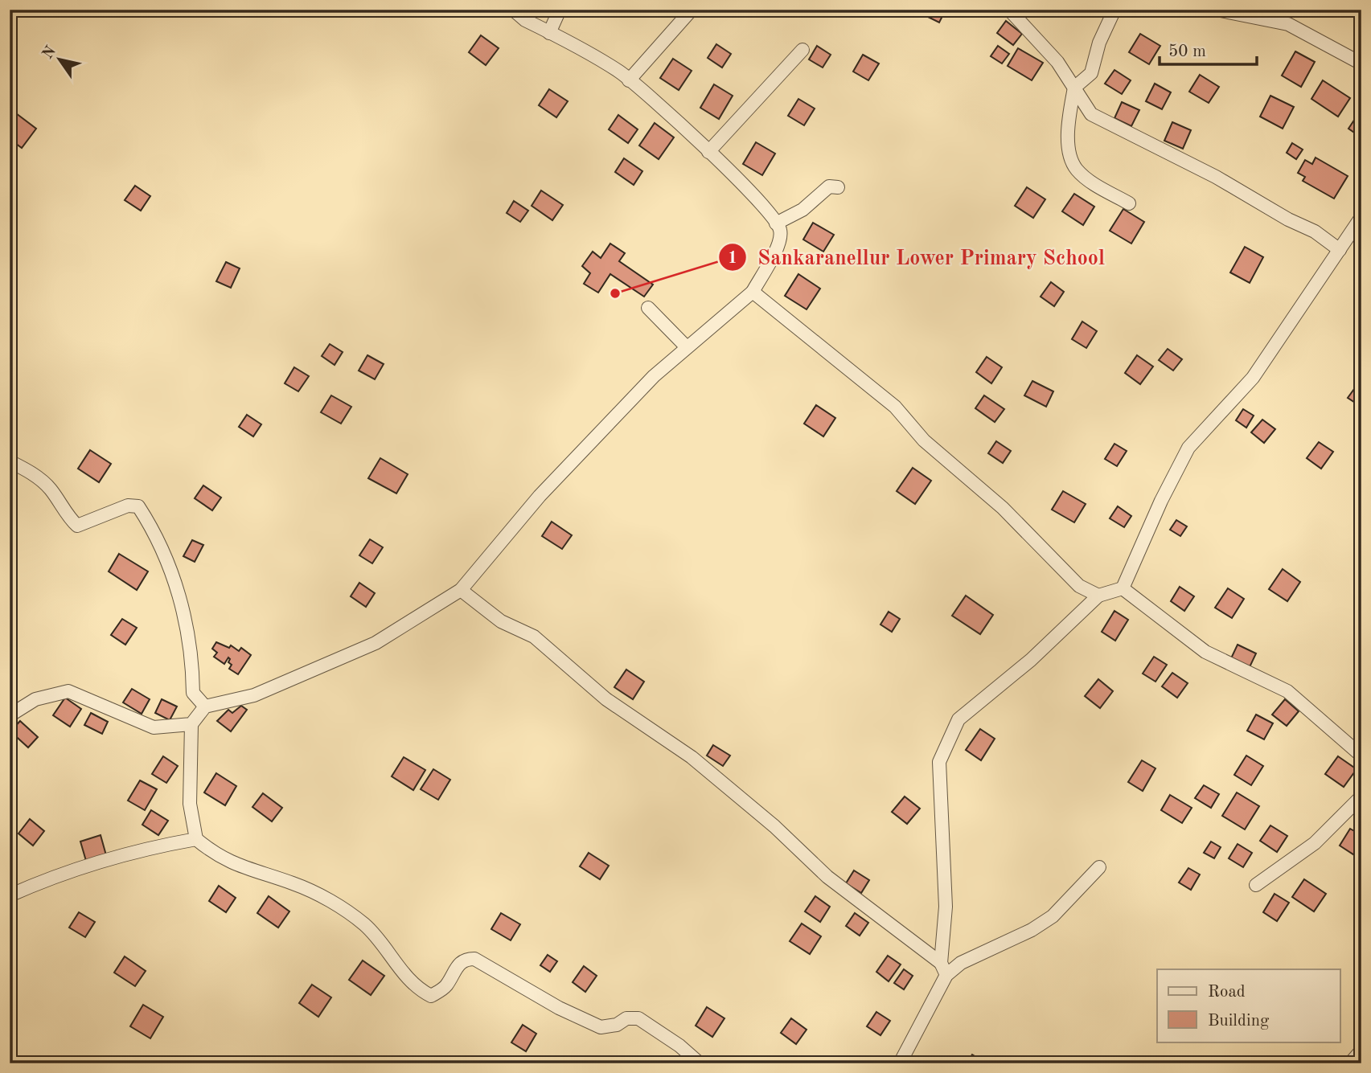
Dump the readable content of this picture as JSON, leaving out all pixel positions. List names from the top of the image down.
{
  "places": ["Sankaranellur Lower Primary School"],
  "legend": ["Road", "Building"],
  "scale_bar": "50 m",
  "north": "top left"
}
